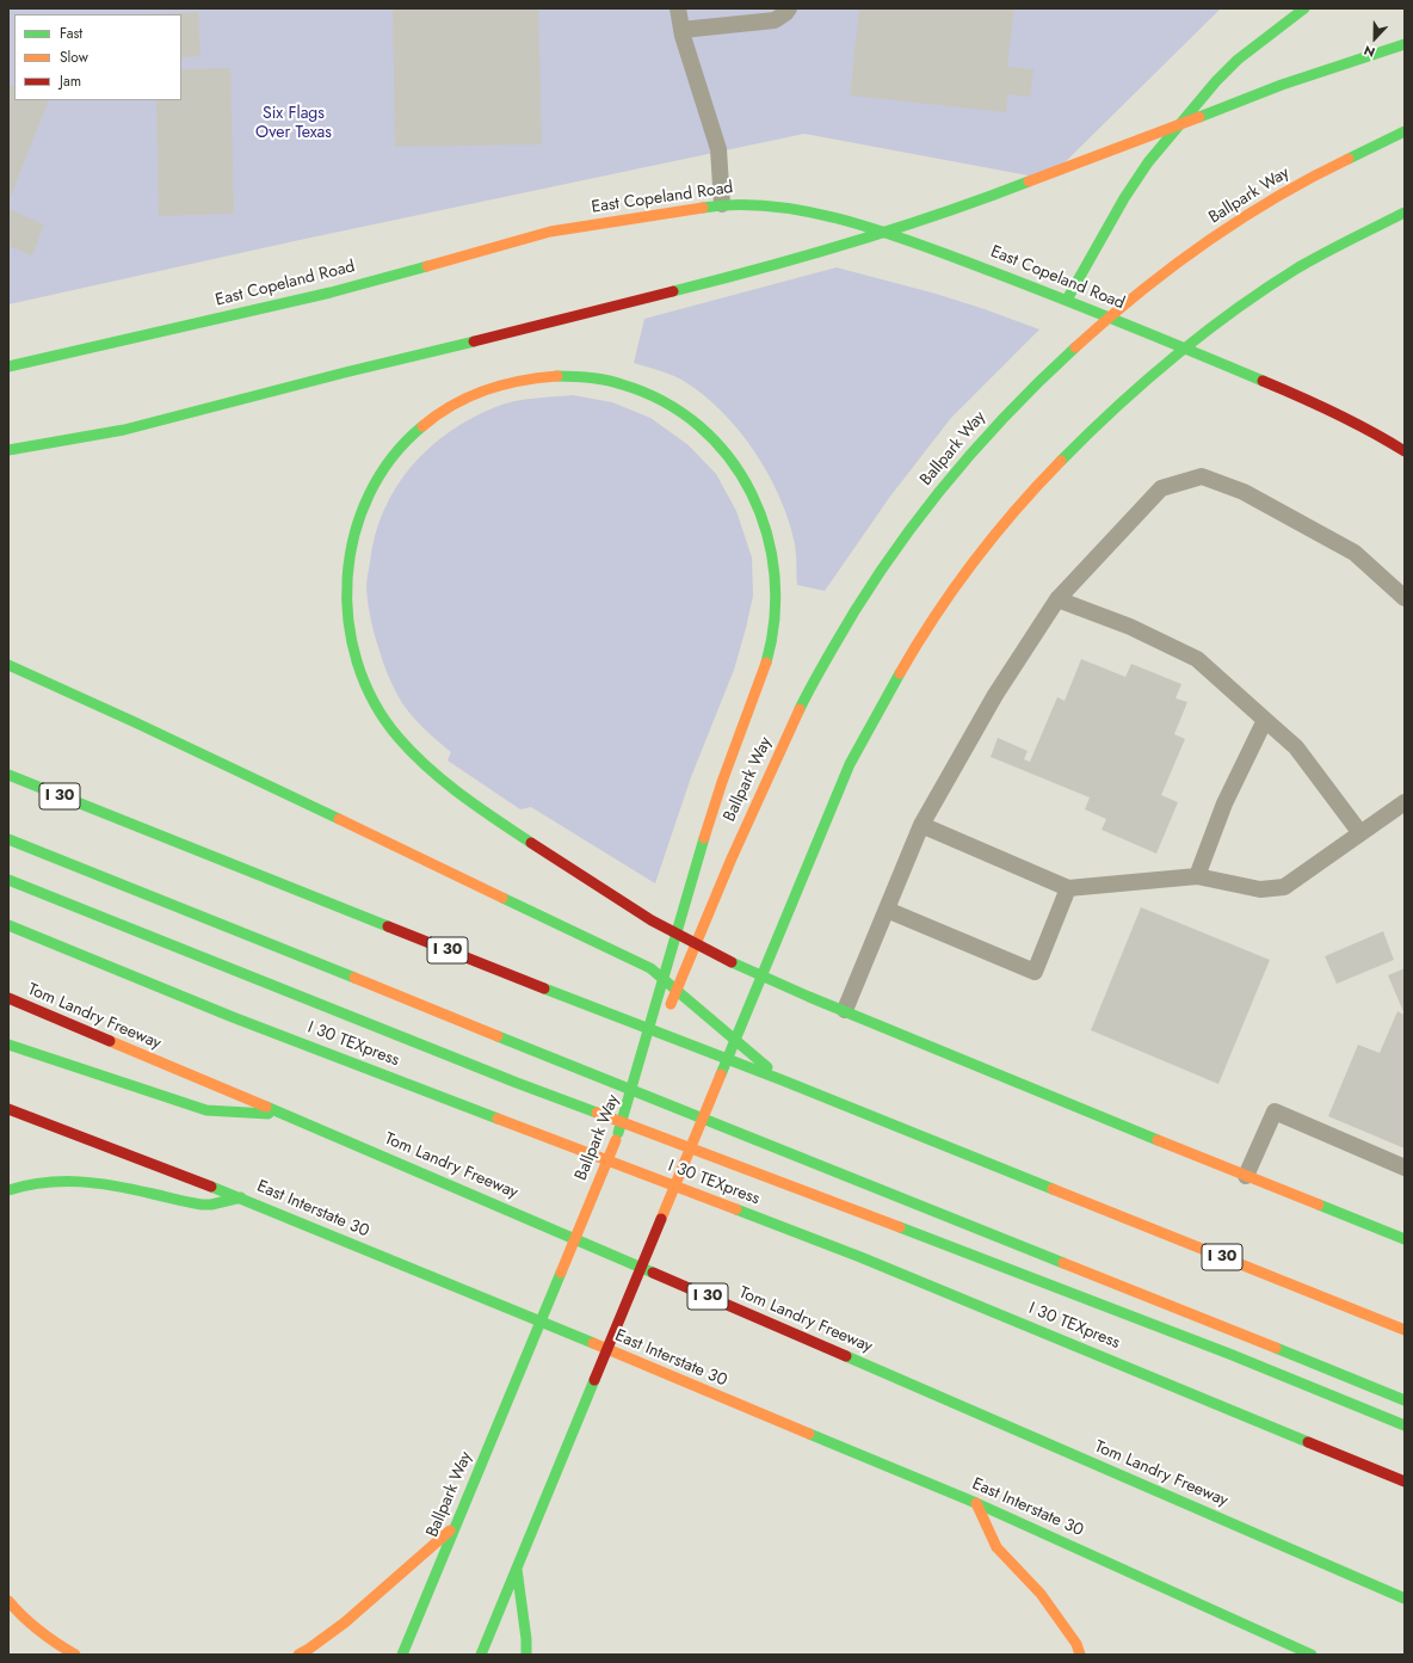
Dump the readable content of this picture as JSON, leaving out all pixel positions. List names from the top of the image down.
{
  "streets": {
    "main road": [
      "Ballpark Way",
      "East Copeland Road",
      "I 30",
      "Tom Landry Freeway",
      "I 30 TEXpress",
      "East Interstate 30"
    ]
  },
  "parks": ["Six Flags Over Texas"],
  "legend": ["Fast", "Slow", "Jam"],
  "north": "bottom"
}
